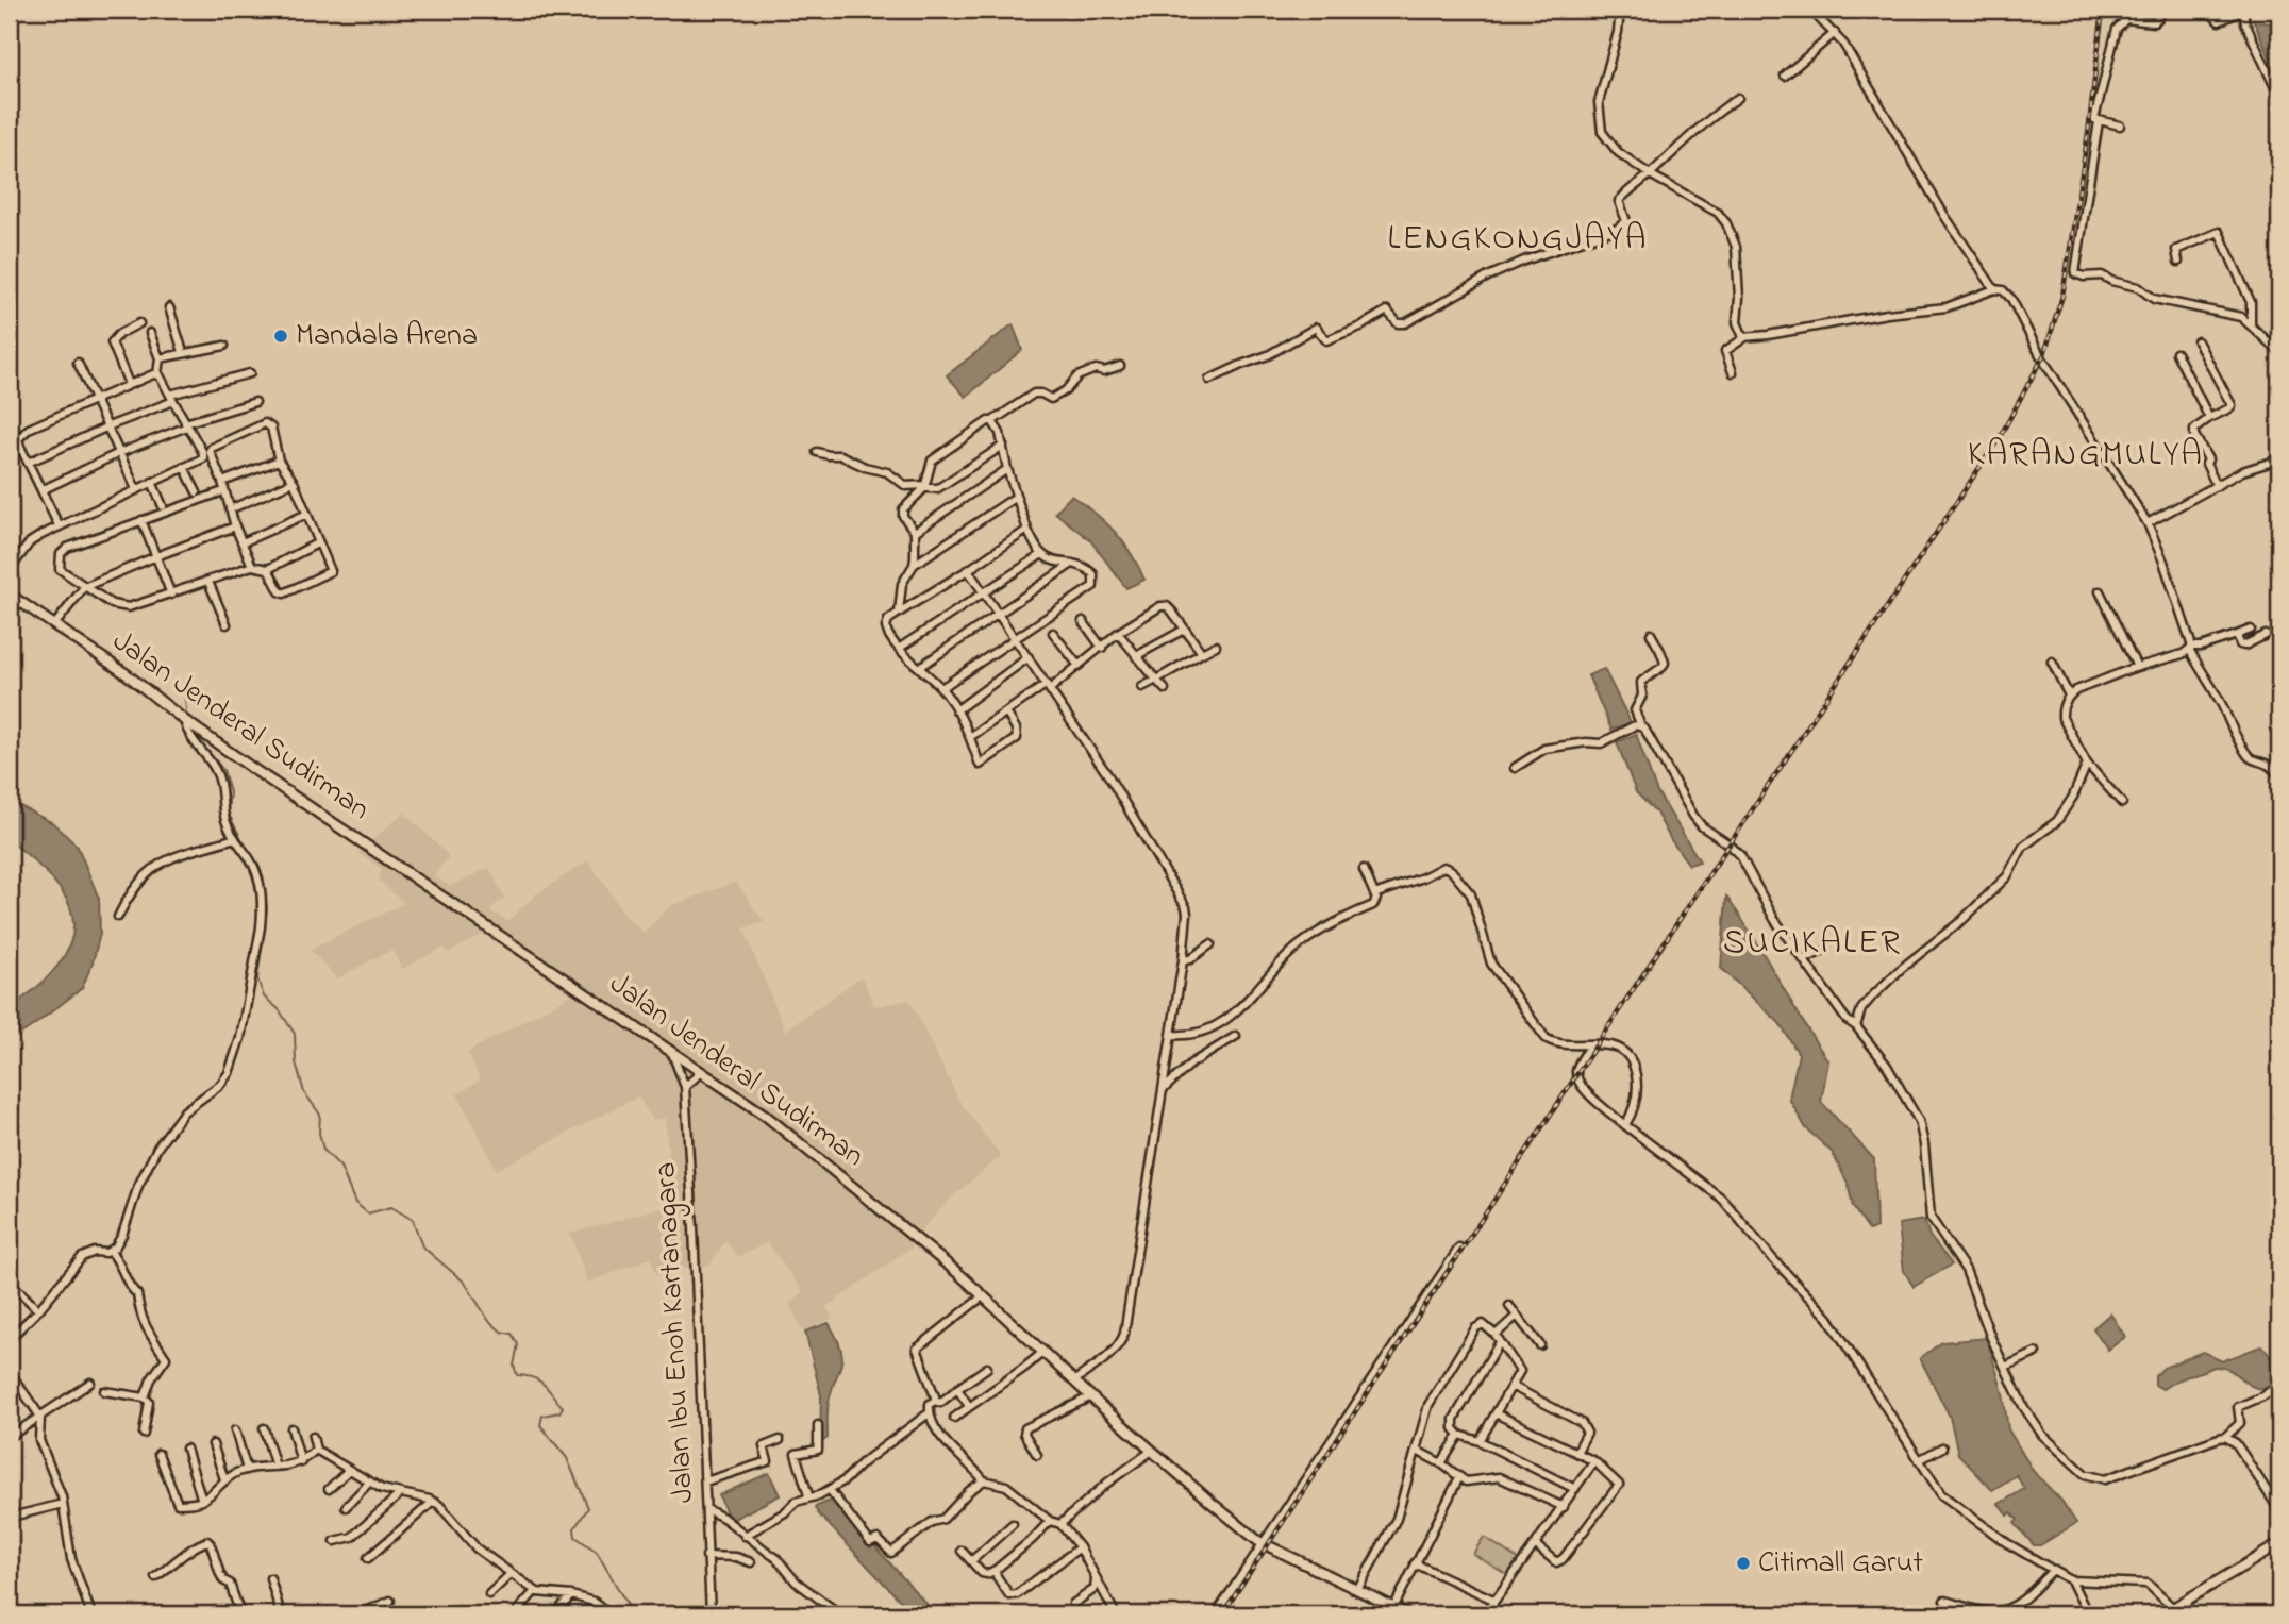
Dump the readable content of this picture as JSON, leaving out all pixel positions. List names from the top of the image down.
{
  "streets": {
    "main road": ["Jalan Jenderal Sudirman"],
    "street": ["Jalan Ibu Enoh Kartanagara"]
  },
  "crossings": [
    ["Jalan Jenderal Sudirman", "Jalan Ibu Enoh Kartanagara"]
  ],
  "districts": ["LENGKONGJAYA", "KARANGMULYA", "SUCIKALER"],
  "places": ["Mandala Arena", "Citimall Garut"]
}
